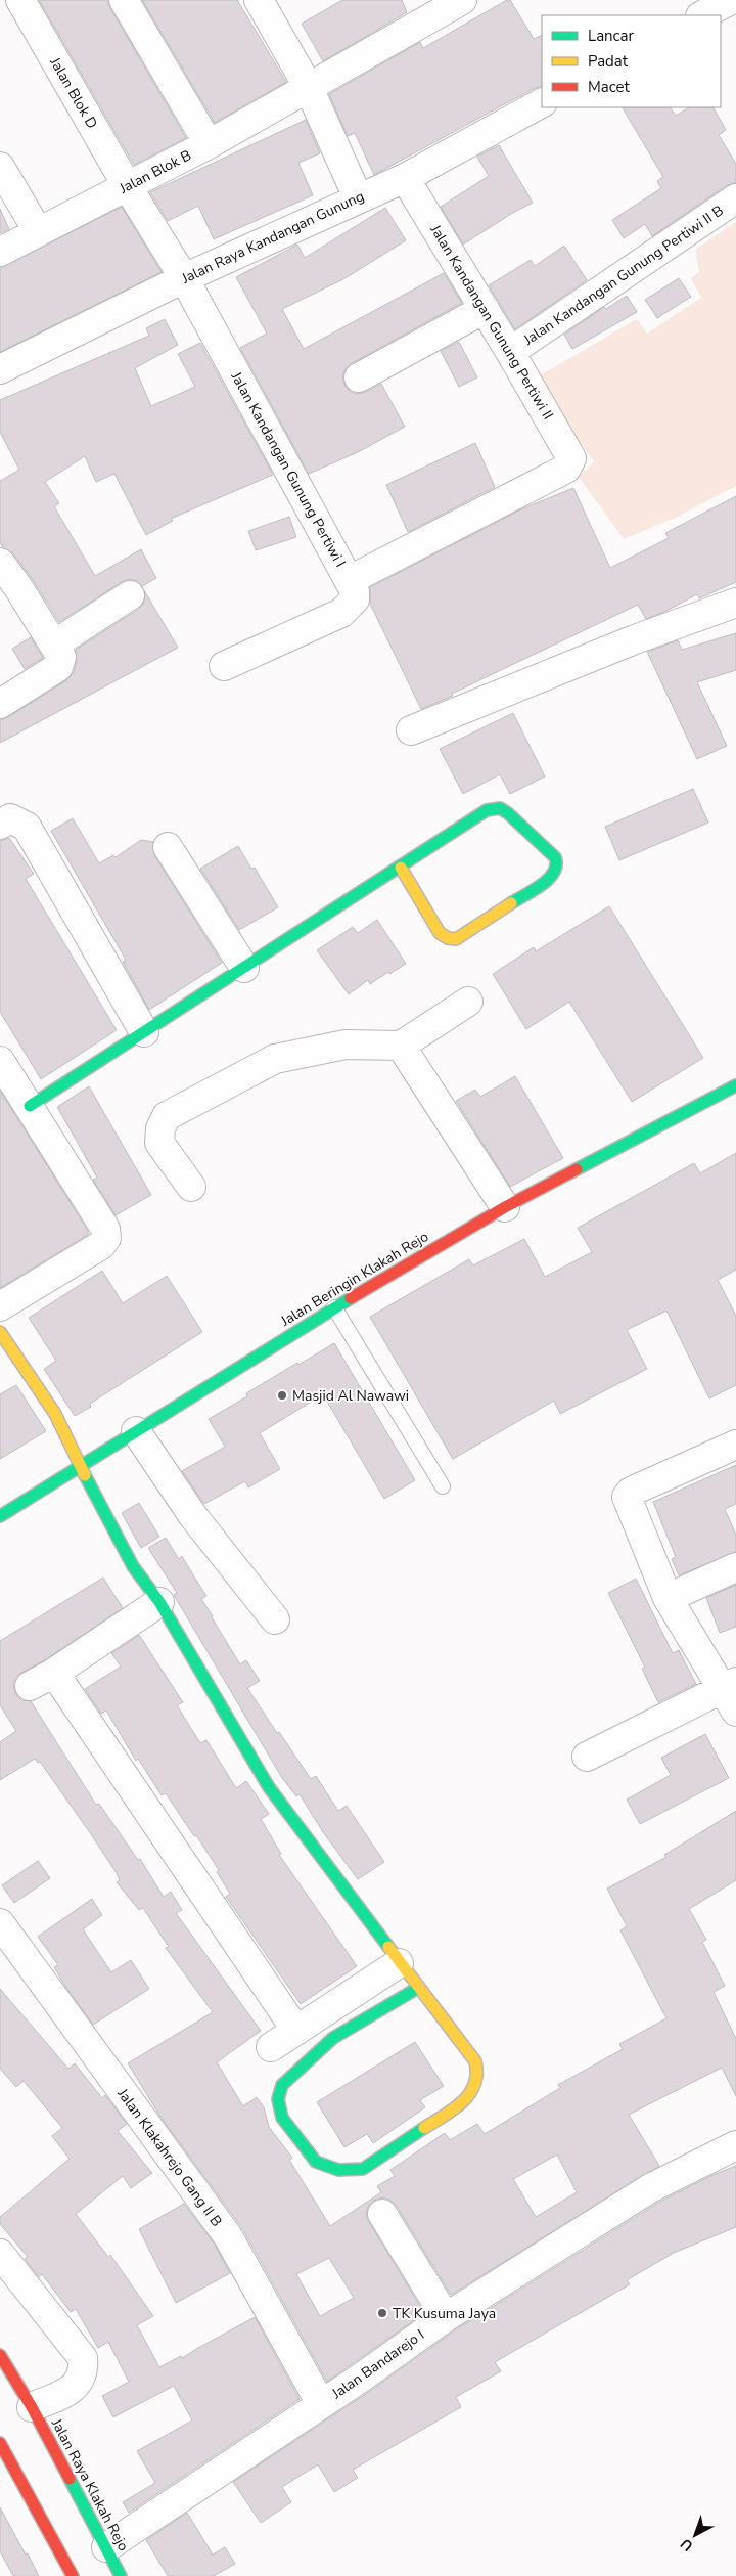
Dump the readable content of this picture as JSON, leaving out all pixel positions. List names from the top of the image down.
{
  "streets": {
    "street": [
      "Jalan Blok D",
      "Jalan Blok B",
      "Jalan Raya Kandangan Gunung",
      "Jalan Kandangan Gunung Pertiwi II B",
      "Jalan Kandangan Gunung Pertiwi II",
      "Jalan Kandangan Gunung Pertiwi I",
      "Jalan Beringin Klakah Rejo",
      "Jalan Klakahrejo Gang II B",
      "Jalan Bandarejo I",
      "Jalan Raya Klakah Rejo"
    ]
  },
  "crossings": [
    ["Jalan Blok D", "Jalan Blok B"],
    ["Jalan Blok D", "Jalan Raya Kandangan Gunung"],
    ["Jalan Blok D", "Jalan Kandangan Gunung Pertiwi I"],
    ["Jalan Raya Kandangan Gunung", "Jalan Kandangan Gunung Pertiwi II"],
    ["Jalan Raya Kandangan Gunung", "Jalan Kandangan Gunung Pertiwi I"],
    ["Jalan Kandangan Gunung Pertiwi II B", "Jalan Kandangan Gunung Pertiwi II"],
    ["Jalan Kandangan Gunung Pertiwi II", "Jalan Kandangan Gunung Pertiwi I"],
    ["Jalan Klakahrejo Gang II B", "Jalan Bandarejo I"],
    ["Jalan Bandarejo I", "Jalan Raya Klakah Rejo"]
  ],
  "places": ["Masjid Al Nawawi", "TK Kusuma Jaya"],
  "legend": ["Lancar", "Padat", "Macet"],
  "north": "bottom left"
}
